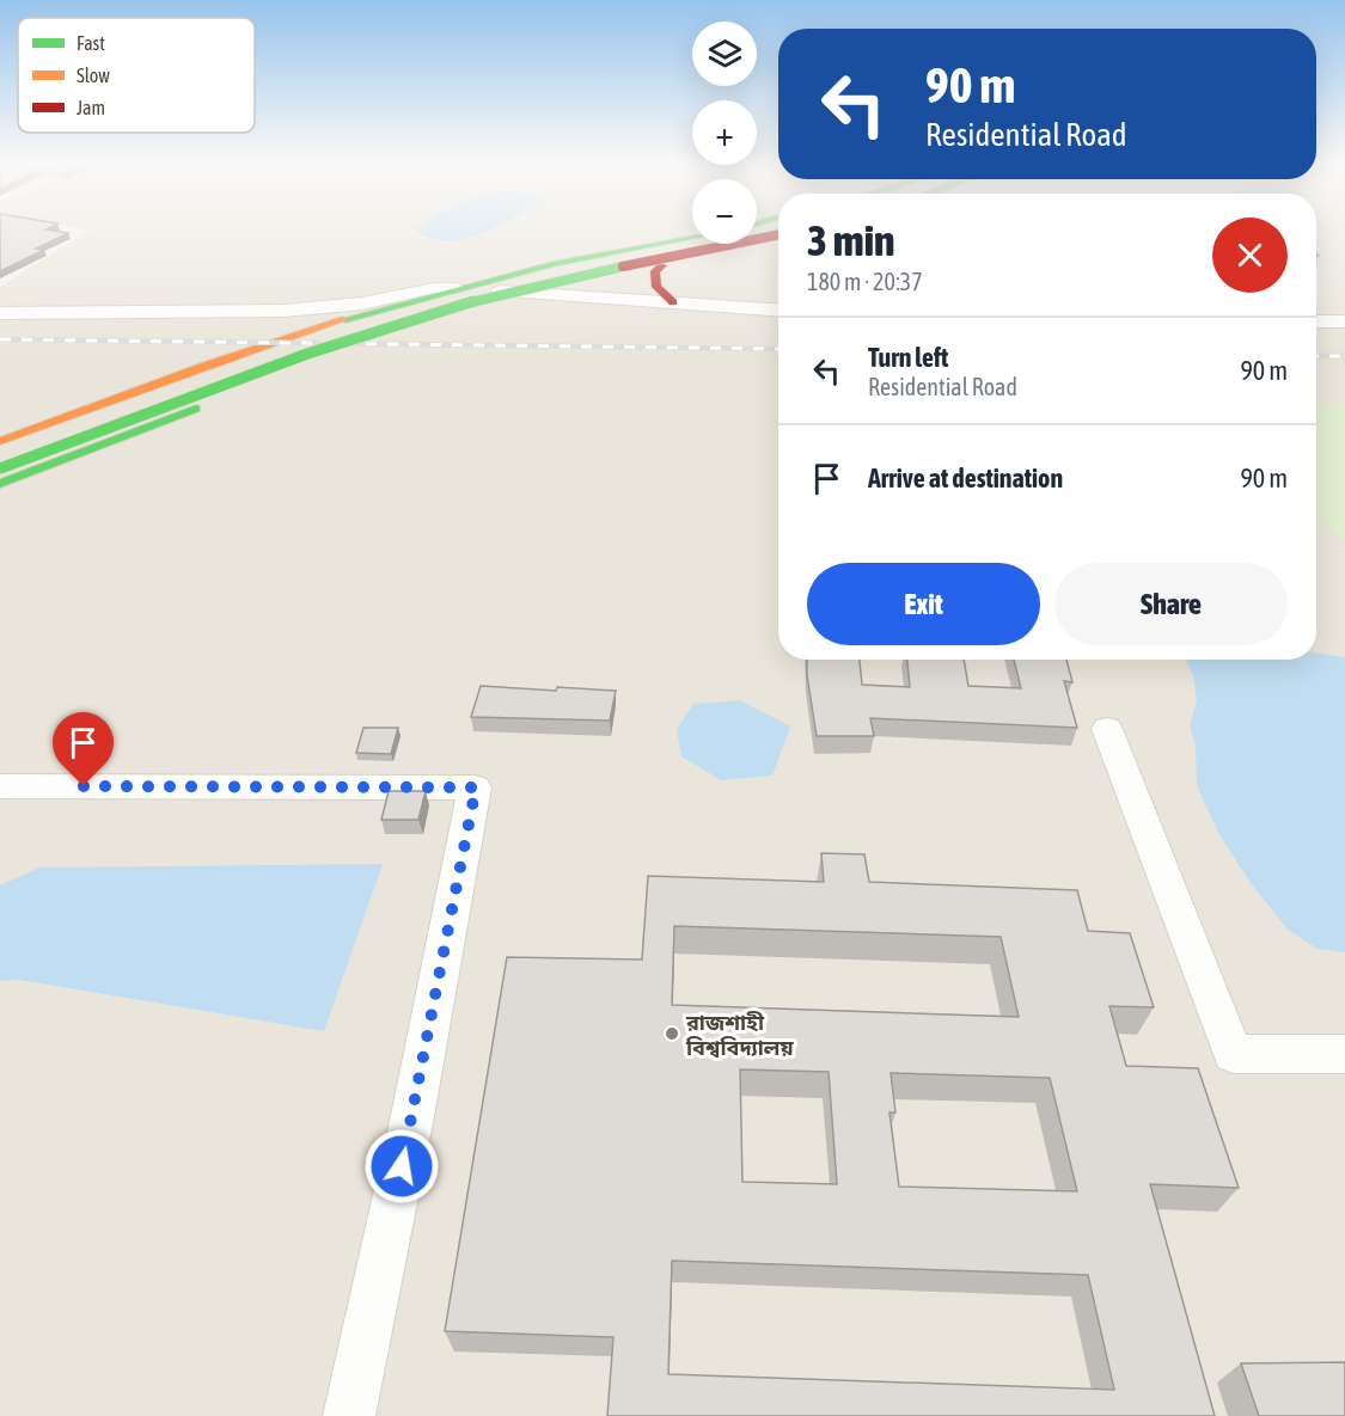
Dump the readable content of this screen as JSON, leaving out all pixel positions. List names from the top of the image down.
{
  "places": ["রাজশাহী বিশ্ববিদ্যালয়"],
  "legend": ["Fast", "Slow", "Jam"],
  "page": {
    "map_buttons": ["+", "−"],
    "turn": ["90 m", "Residential Road"],
    "heading": ["3 min", "180 m · 20:37"],
    "list": [
      {
        "name": "Turn left",
        "note": "Residential Road",
        "value": "90 m"
      },
      {
        "name": "Arrive at destination",
        "value": "90 m"
      }
    ],
    "buttons": ["Exit", "Share"]
  }
}
